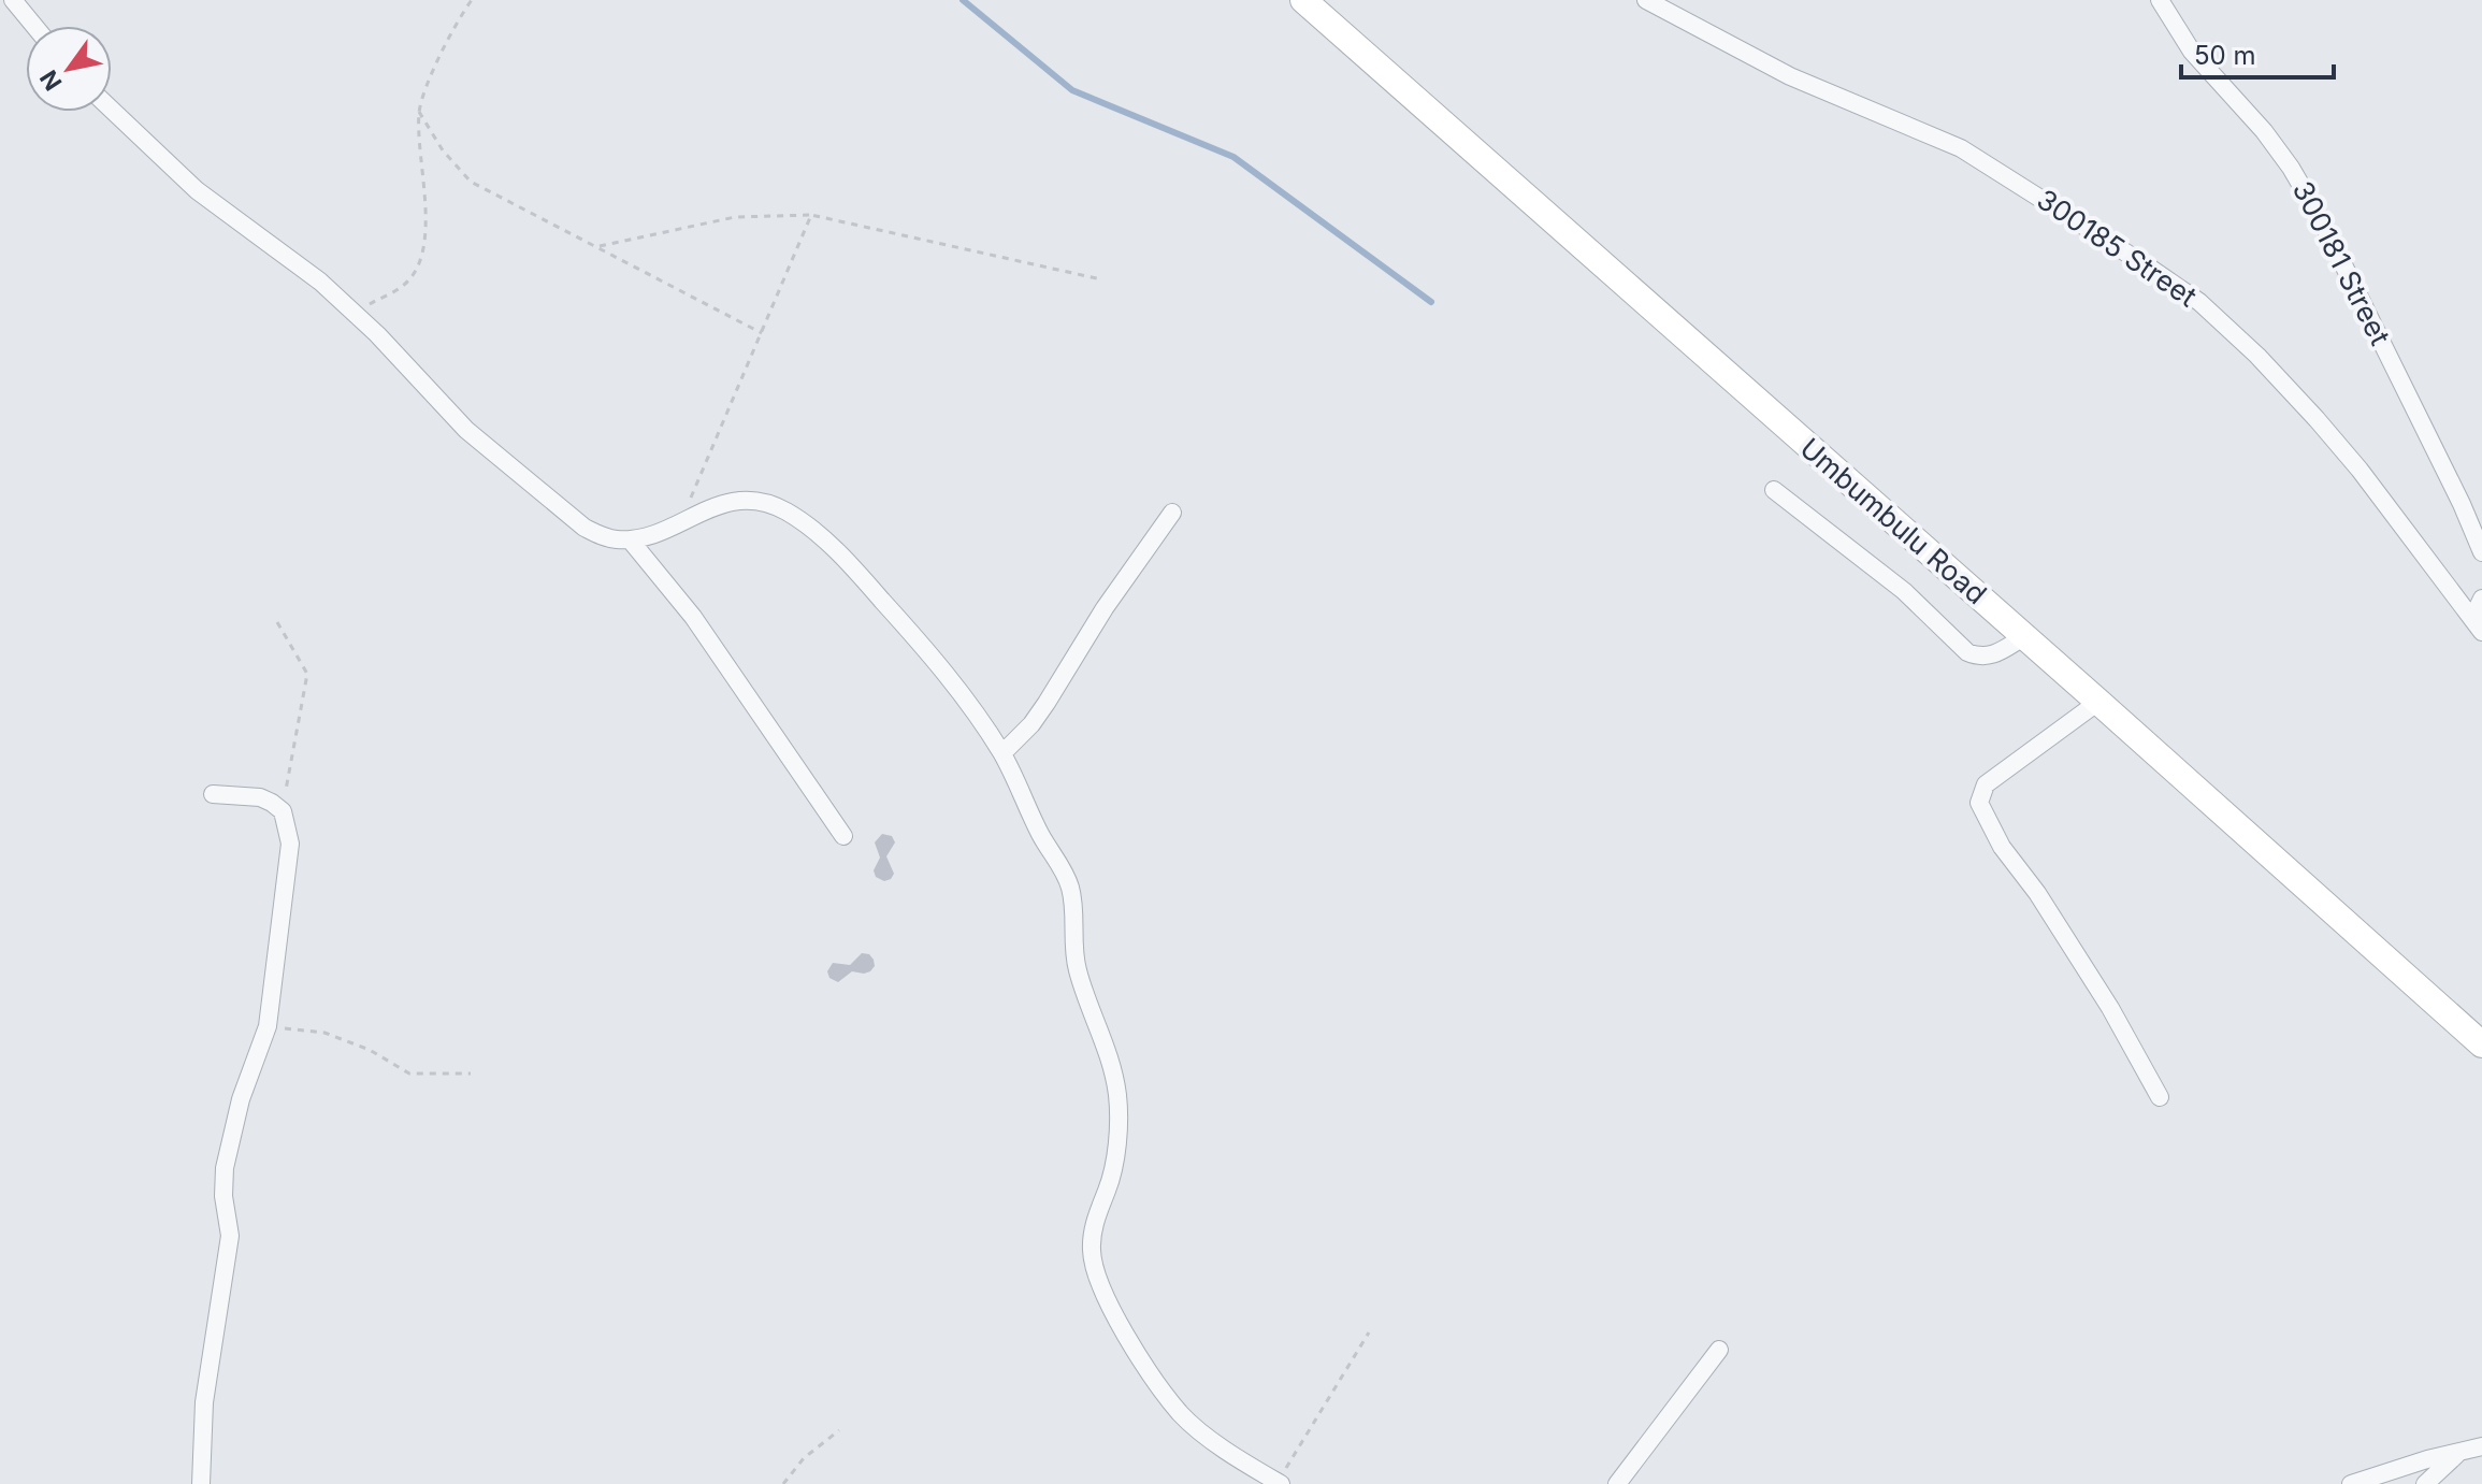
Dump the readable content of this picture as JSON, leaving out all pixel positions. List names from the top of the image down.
{
  "streets": {
    "main road": ["Umbumbulu Road"],
    "street": ["300185 Street", "300181 Street"]
  },
  "scale_bar": "50 m",
  "north": "bottom left"
}
